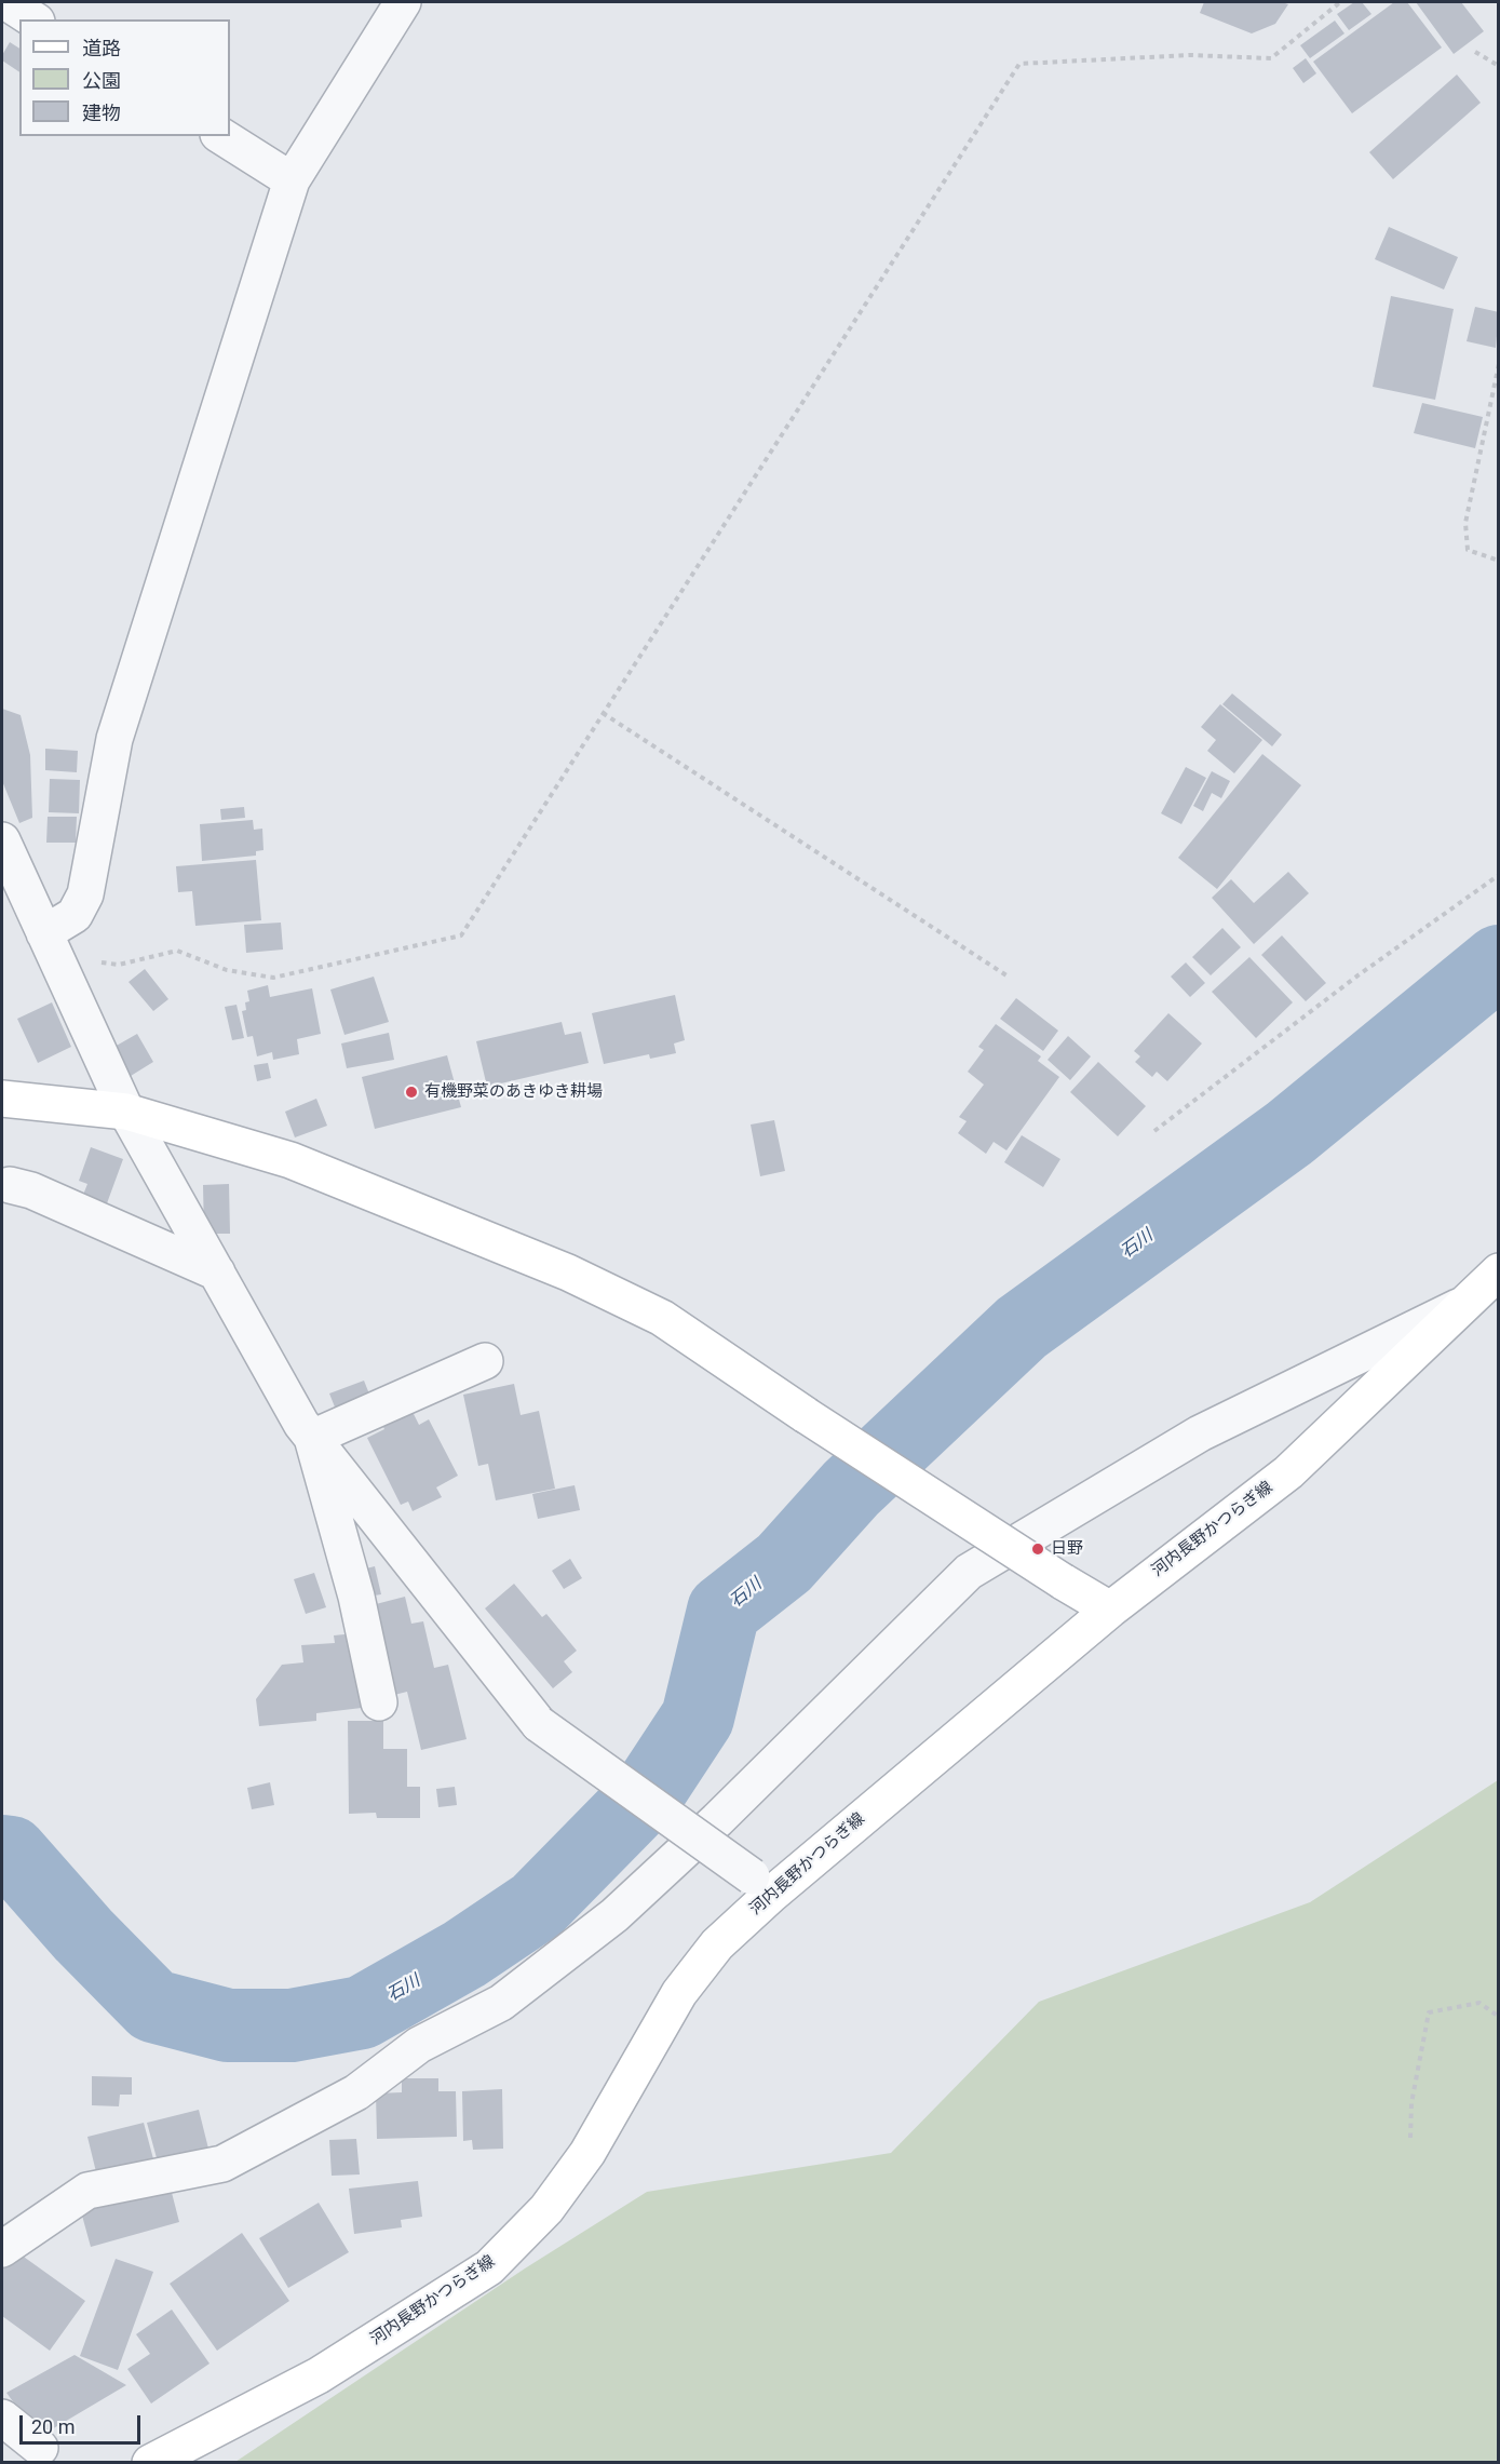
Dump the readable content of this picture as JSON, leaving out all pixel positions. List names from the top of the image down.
{
  "streets": {
    "main road": ["河内長野かつらぎ線"]
  },
  "water": ["石川"],
  "places": ["有機野菜のあきゆき耕場", "日野"],
  "legend": ["道路", "公園", "建物"],
  "scale_bar": "20 m"
}
